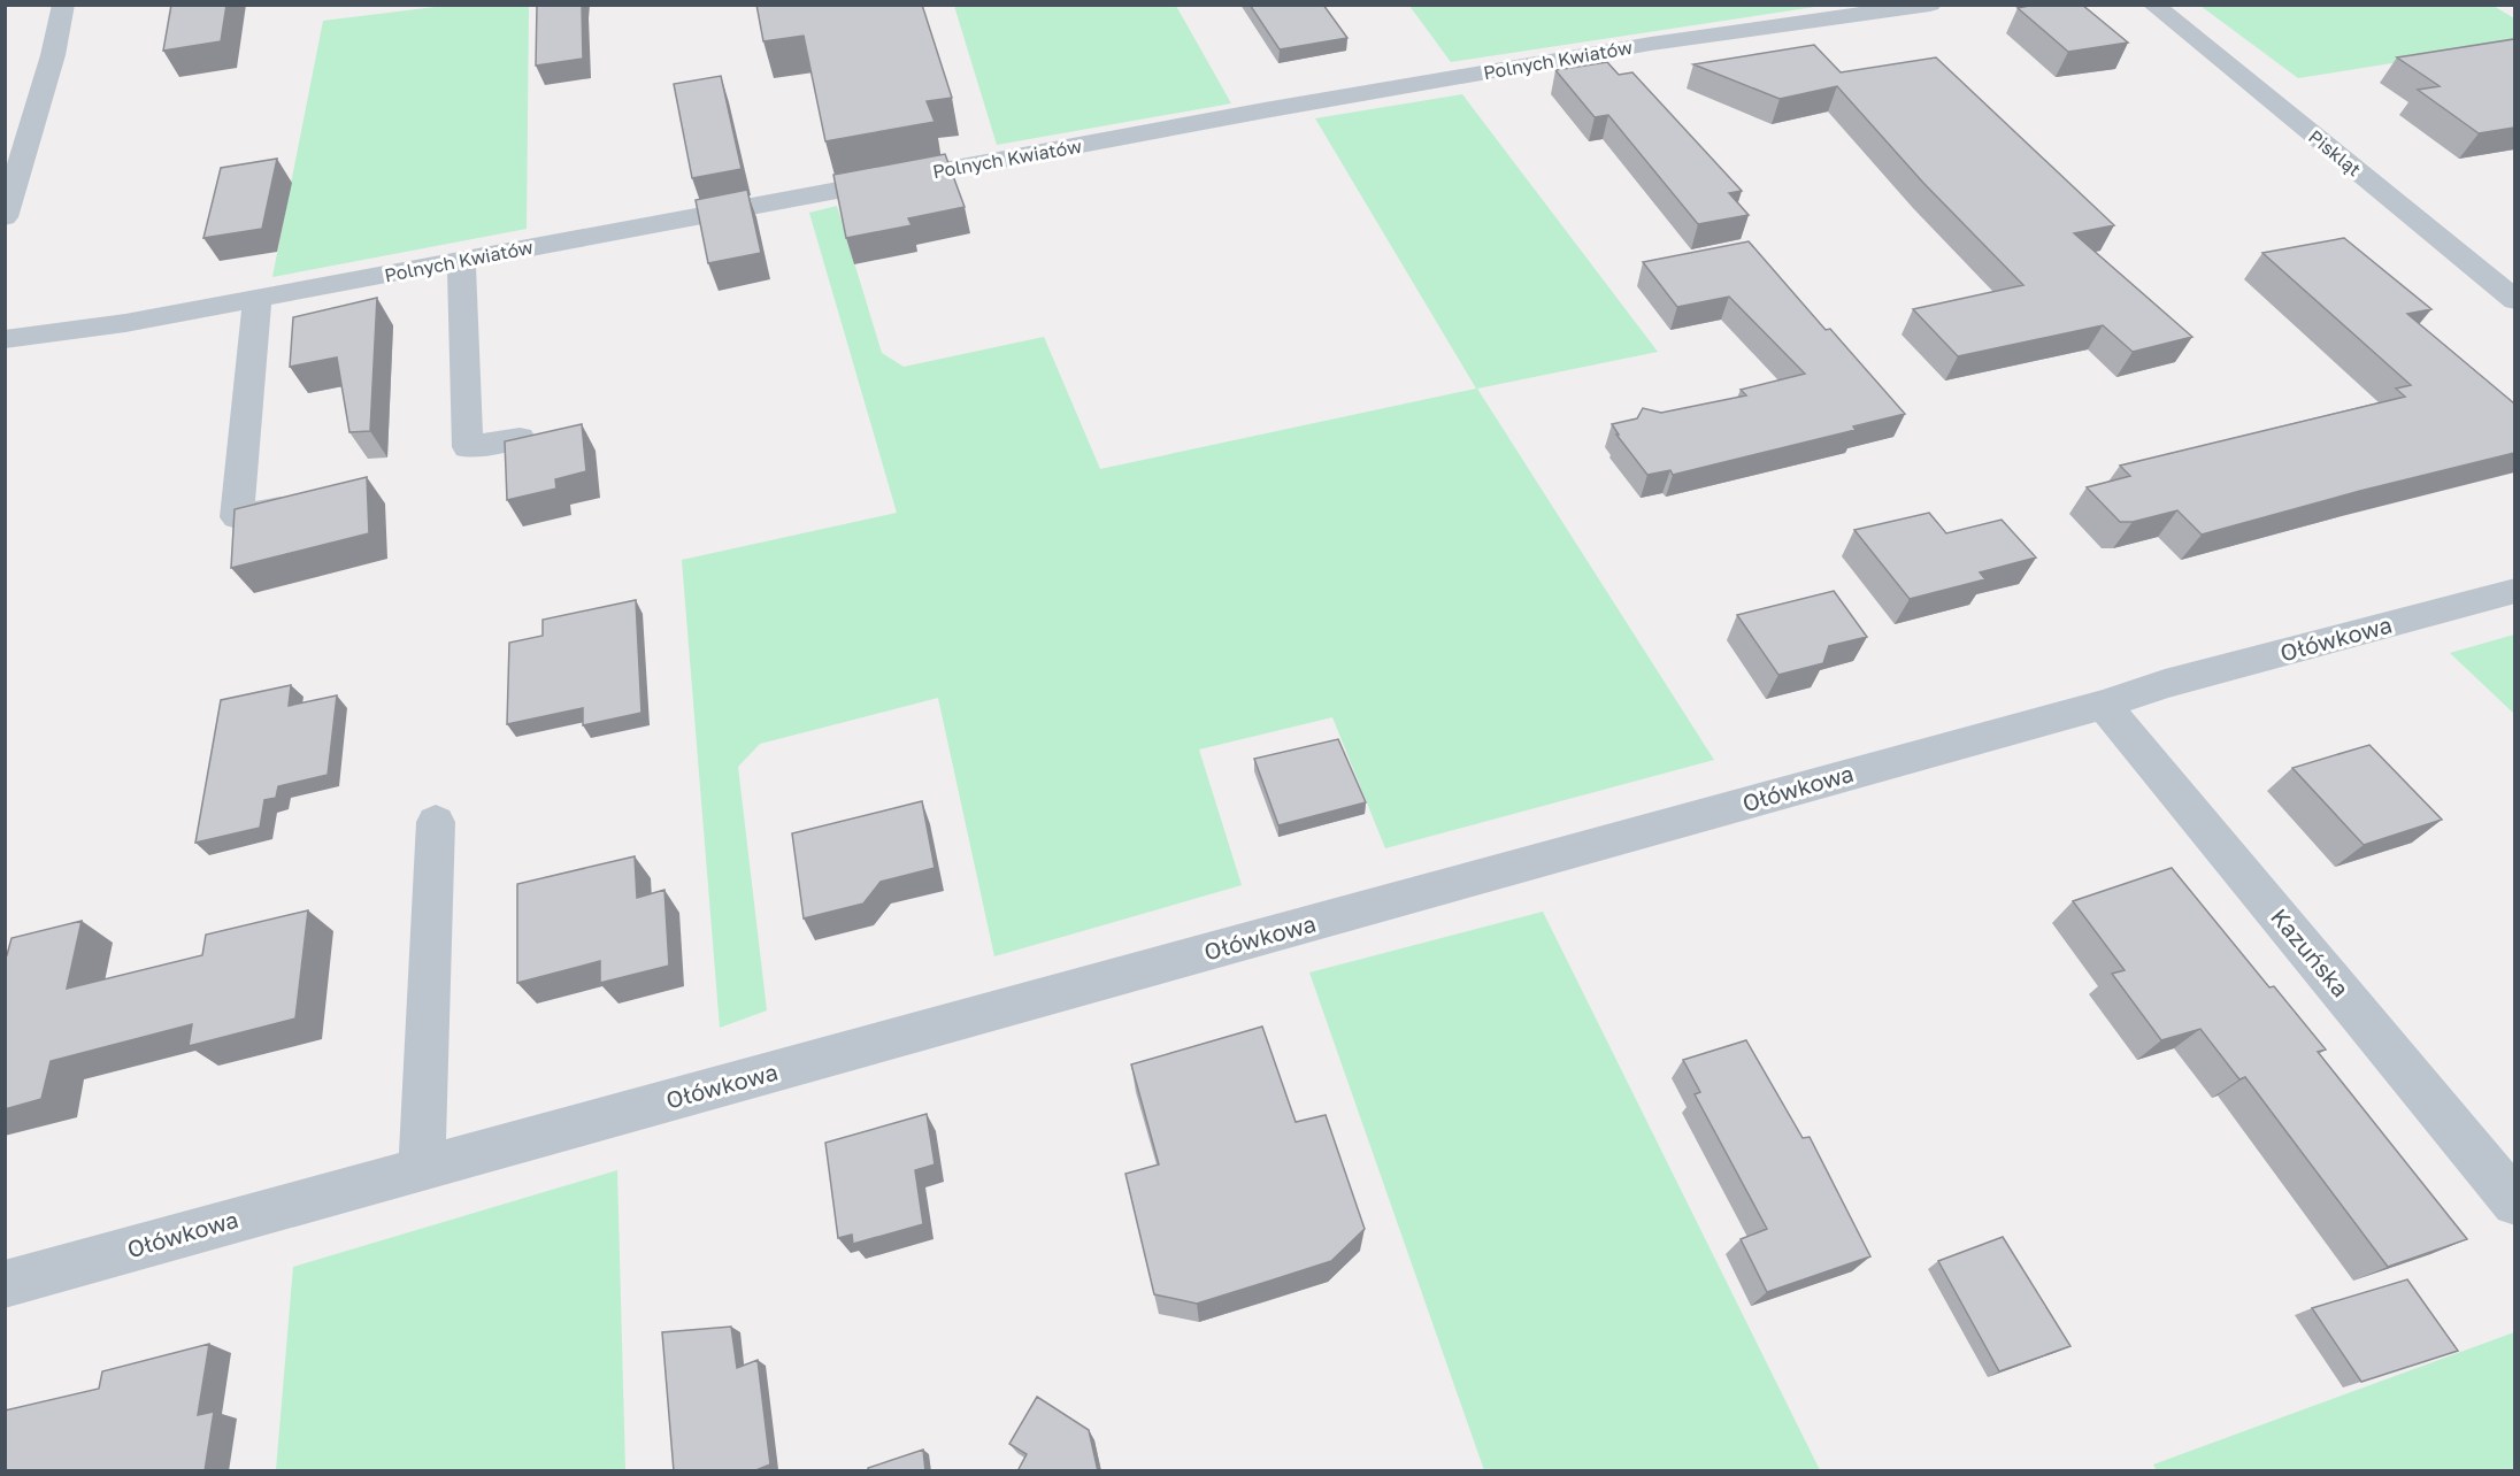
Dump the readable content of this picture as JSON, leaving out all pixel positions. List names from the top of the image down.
{
  "streets": {
    "street": [
      "Polnych Kwiatów",
      "Piskląt",
      "Ołówkowa",
      "Kazuńska"
    ]
  },
  "crossings": [
    ["Ołówkowa", "Kazuńska"]
  ]
}
